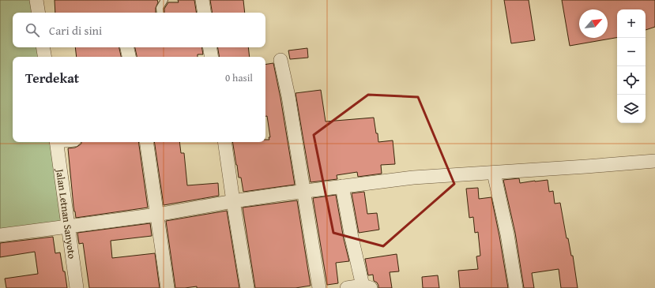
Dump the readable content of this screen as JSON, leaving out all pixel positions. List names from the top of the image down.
{
  "streets": {
    "street": ["Jalan Letnan Sanyoto"]
  },
  "north": "top right",
  "page": {
    "map_buttons": ["+", "−"],
    "search": "Cari di sini",
    "heading": ["Terdekat", "0 hasil"]
  }
}
